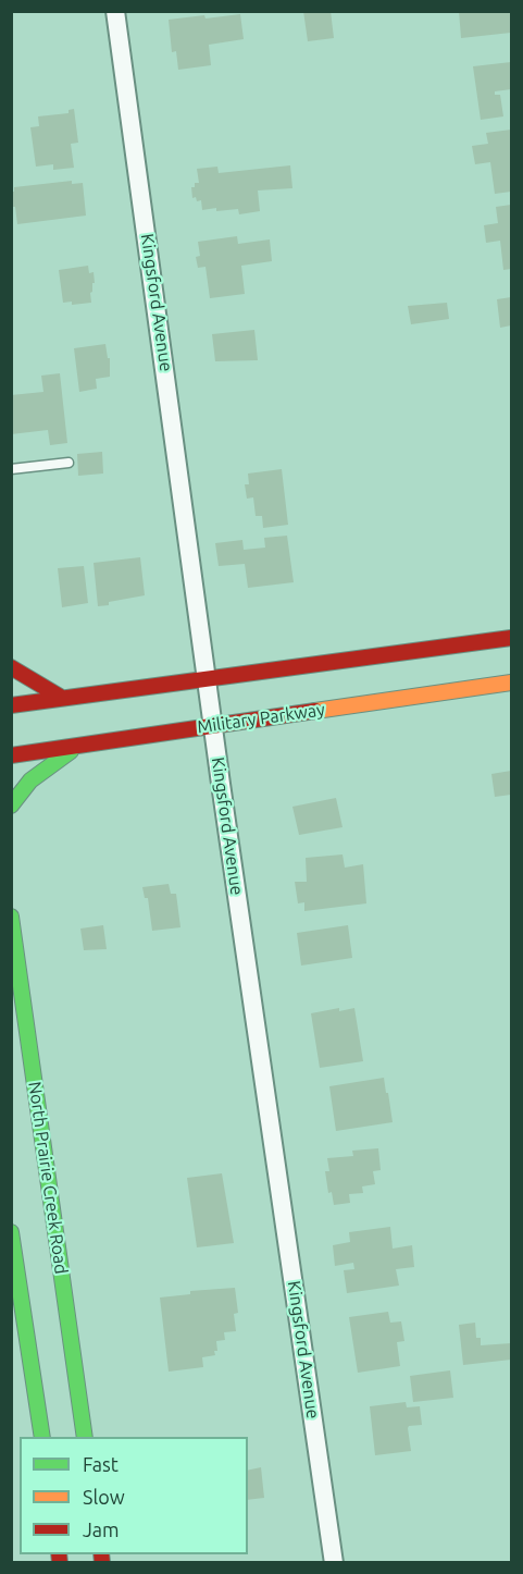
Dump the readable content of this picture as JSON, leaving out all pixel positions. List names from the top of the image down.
{
  "streets": {
    "main road": ["Military Parkway", "North Prairie Creek Road"],
    "street": ["Kingsford Avenue"]
  },
  "crossings": [
    ["Kingsford Avenue", "Military Parkway"]
  ],
  "legend": ["Fast", "Slow", "Jam"]
}
